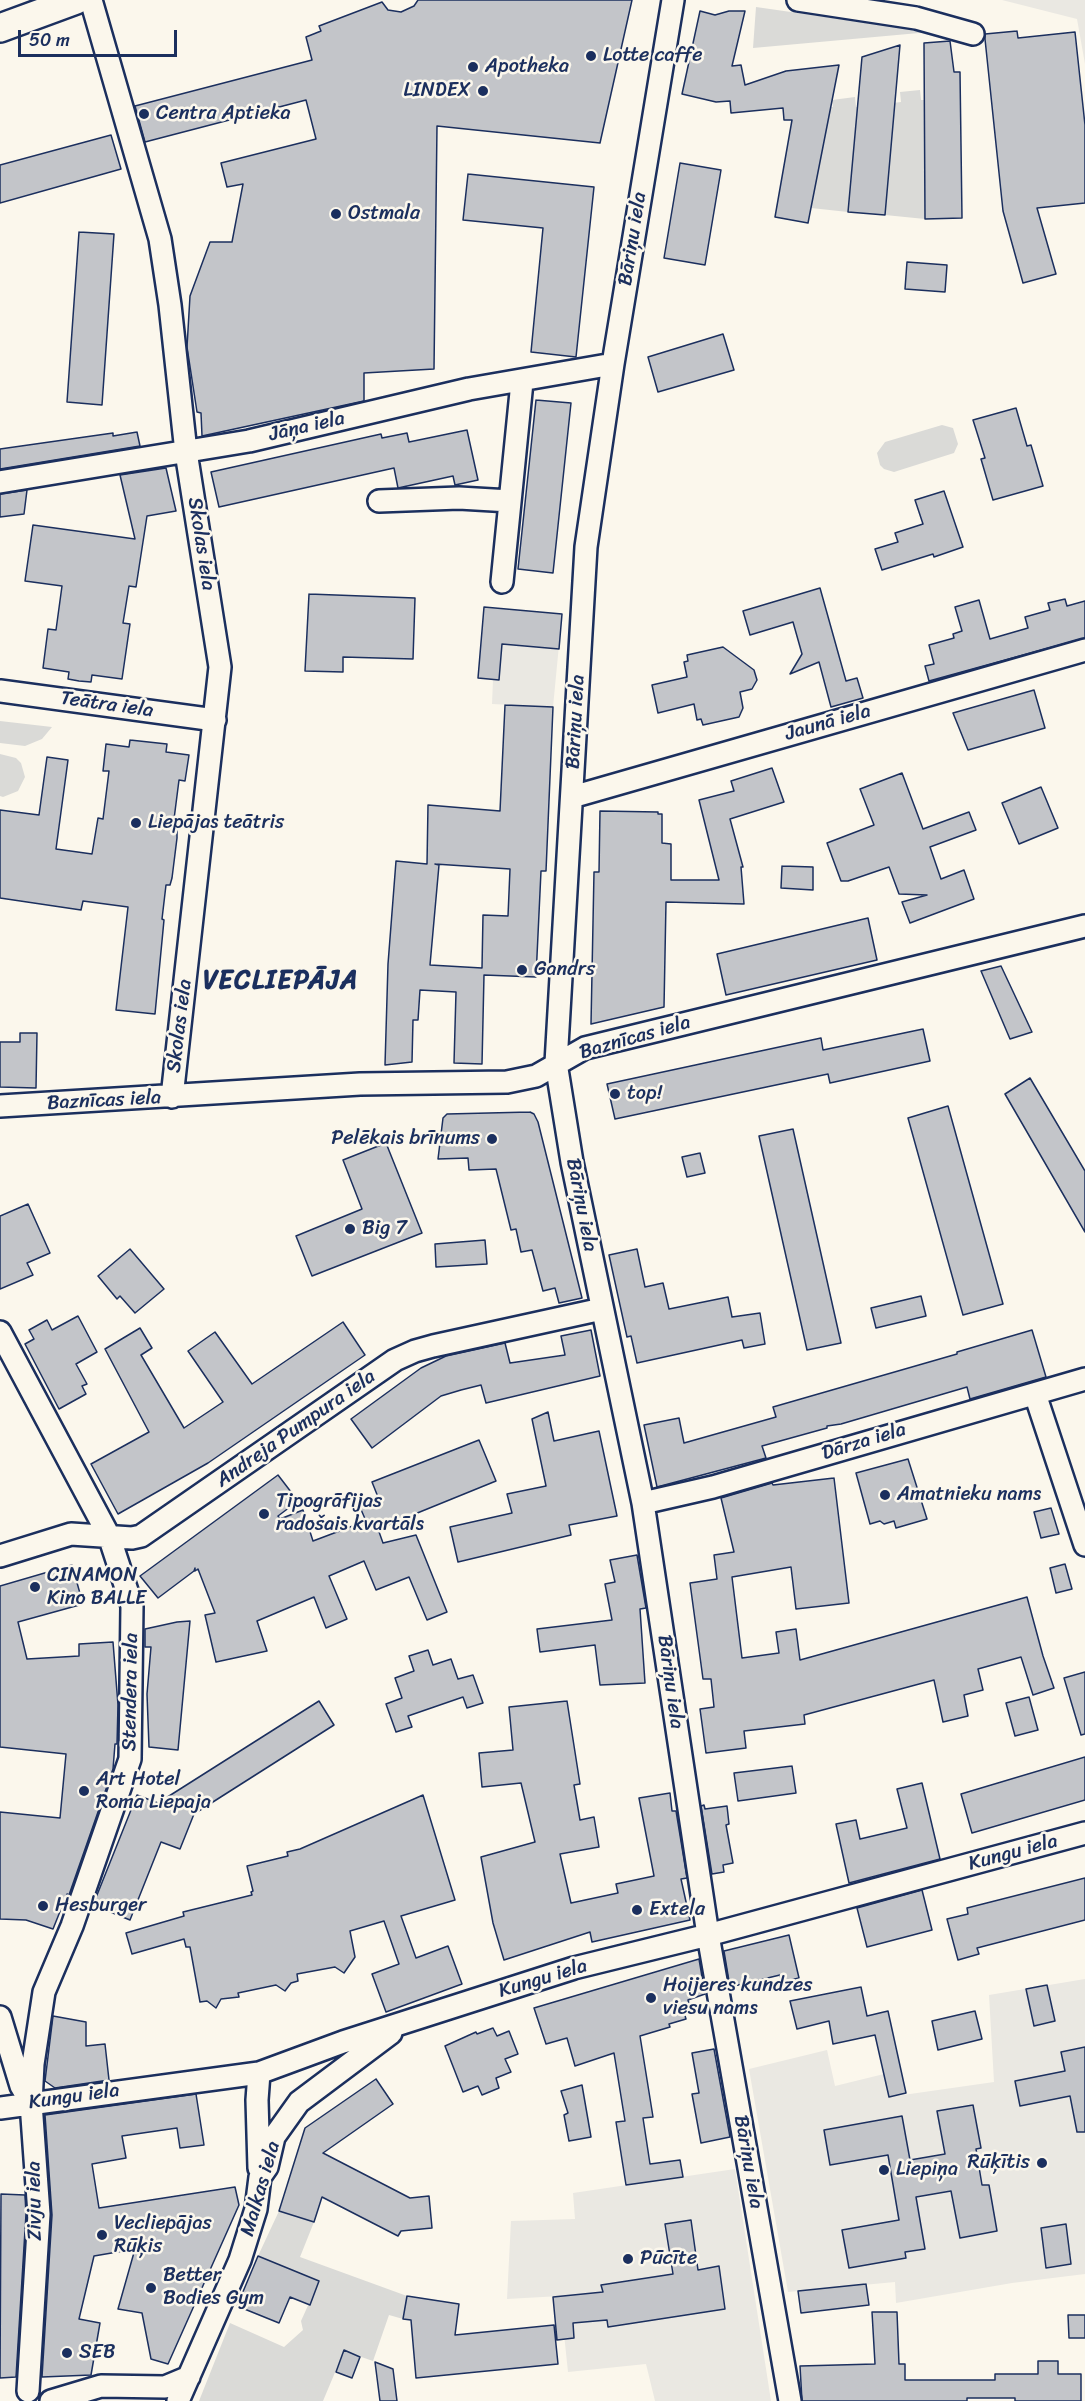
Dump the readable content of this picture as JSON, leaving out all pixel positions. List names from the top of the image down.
{
  "streets": {
    "street": [
      "Bāriņu iela",
      "Jāņa iela",
      "Skolas iela",
      "Teātra iela",
      "Jaunā iela",
      "Baznīcas iela",
      "Andreja Pumpura iela",
      "Dārza iela",
      "Stendera iela",
      "Kungu iela",
      "Malkas iela",
      "Zivju iela"
    ]
  },
  "crossings": [
    ["Bāriņu iela", "Jāņa iela"],
    ["Bāriņu iela", "Jaunā iela"],
    ["Bāriņu iela", "Baznīcas iela"],
    ["Bāriņu iela", "Andreja Pumpura iela"],
    ["Bāriņu iela", "Dārza iela"],
    ["Bāriņu iela", "Kungu iela"],
    ["Jāņa iela", "Skolas iela"],
    ["Skolas iela", "Teātra iela"],
    ["Skolas iela", "Baznīcas iela"],
    ["Andreja Pumpura iela", "Stendera iela"],
    ["Stendera iela", "Kungu iela"],
    ["Stendera iela", "Zivju iela"],
    ["Kungu iela", "Malkas iela"],
    ["Kungu iela", "Zivju iela"]
  ],
  "districts": ["VECLIEPĀJA"],
  "places": [
    "Lotte caffe",
    "Apotheka",
    "LINDEX",
    "Centra Aptieka",
    "Ostmala",
    "Liepājas teātris",
    "Gandrs",
    "top!",
    "Pelēkais brīnums",
    "Big 7",
    "Amatnieku nams",
    "Tipogrāfijas radošais kvartāls",
    "CINAMON Kino BALLE",
    "Art Hotel Roma Liepaja",
    "Hesburger",
    "Extela",
    "Hoijeres kundzes viesu nams",
    "Rūķītis",
    "Liepiņa",
    "Vecliepājas Rūķis",
    "Pūcīte",
    "Better Bodies Gym",
    "SEB"
  ],
  "scale_bar": "50 m"
}
